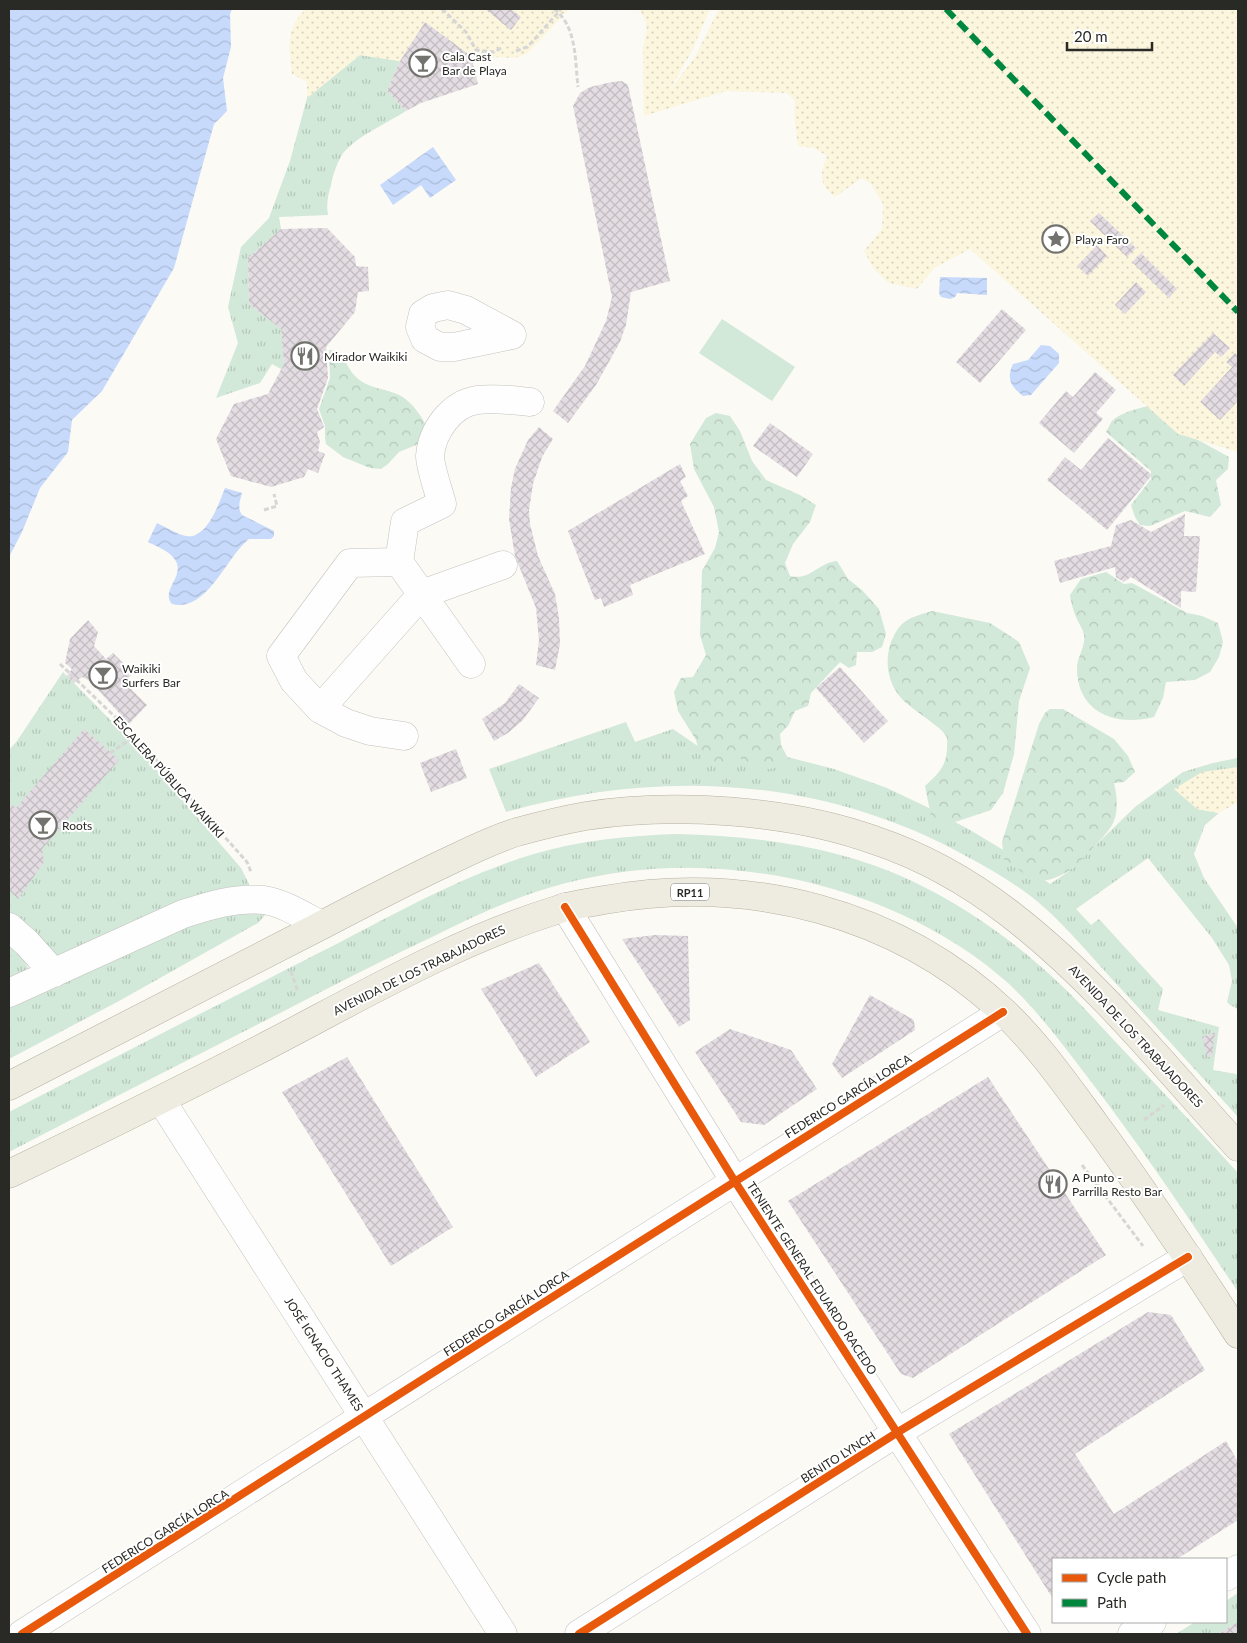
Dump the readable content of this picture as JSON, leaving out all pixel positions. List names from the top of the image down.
{
  "streets": {
    "main road": ["RP11", "AVENIDA DE LOS TRABAJADORES"],
    "street": [
      "FEDERICO GARCÍA LORCA",
      "TENIENTE GENERAL EDUARDO RACEDO",
      "JOSÉ IGNACIO THAMES",
      "BENITO LYNCH"
    ],
    "path": ["ESCALERA PÚBLICA WAIKIKI"]
  },
  "crossings": [
    ["AVENIDA DE LOS TRABAJADORES", "FEDERICO GARCÍA LORCA"],
    ["AVENIDA DE LOS TRABAJADORES", "TENIENTE GENERAL EDUARDO RACEDO"],
    ["AVENIDA DE LOS TRABAJADORES", "JOSÉ IGNACIO THAMES"],
    ["AVENIDA DE LOS TRABAJADORES", "BENITO LYNCH"],
    ["FEDERICO GARCÍA LORCA", "TENIENTE GENERAL EDUARDO RACEDO"],
    ["FEDERICO GARCÍA LORCA", "JOSÉ IGNACIO THAMES"],
    ["TENIENTE GENERAL EDUARDO RACEDO", "BENITO LYNCH"]
  ],
  "places": {
    "bar": ["Cala Cast Bar de Playa", "Waikiki Surfers Bar", "Roots"],
    "place": ["Playa Faro"],
    "restaurant": ["Mirador Waikiki", "A Punto - Parrilla Resto Bar"]
  },
  "legend": ["Cycle path", "Path"],
  "scale_bar": "20 m"
}
